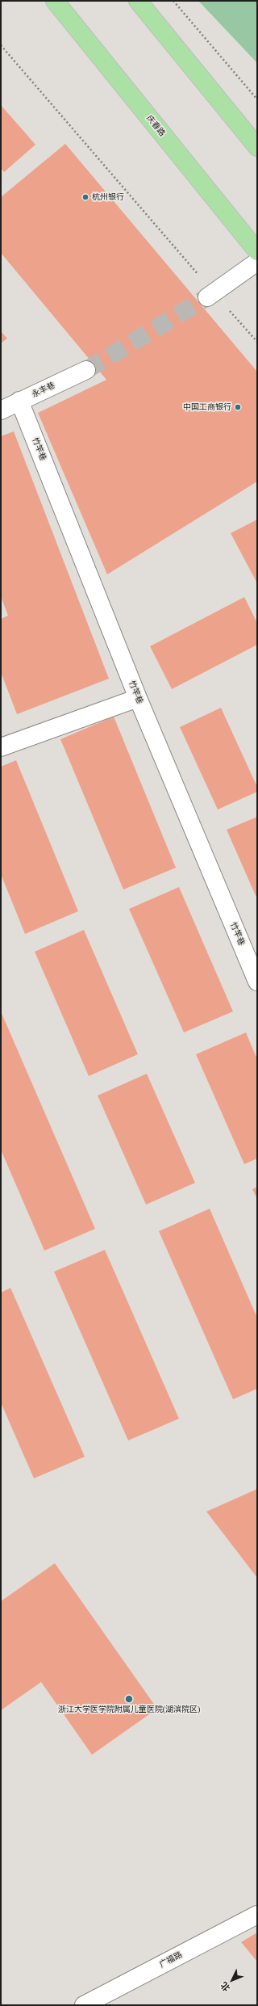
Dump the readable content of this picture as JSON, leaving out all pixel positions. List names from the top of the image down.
{
  "streets": {
    "main road": ["庆春路"],
    "street": ["永丰巷", "竹竿巷", "广福路"]
  },
  "crossings": [
    ["永丰巷", "竹竿巷"]
  ],
  "places": ["杭州银行", "中国工商银行", "浙江大学医学院附属儿童医院(湖滨院区)"],
  "north": "bottom left"
}
